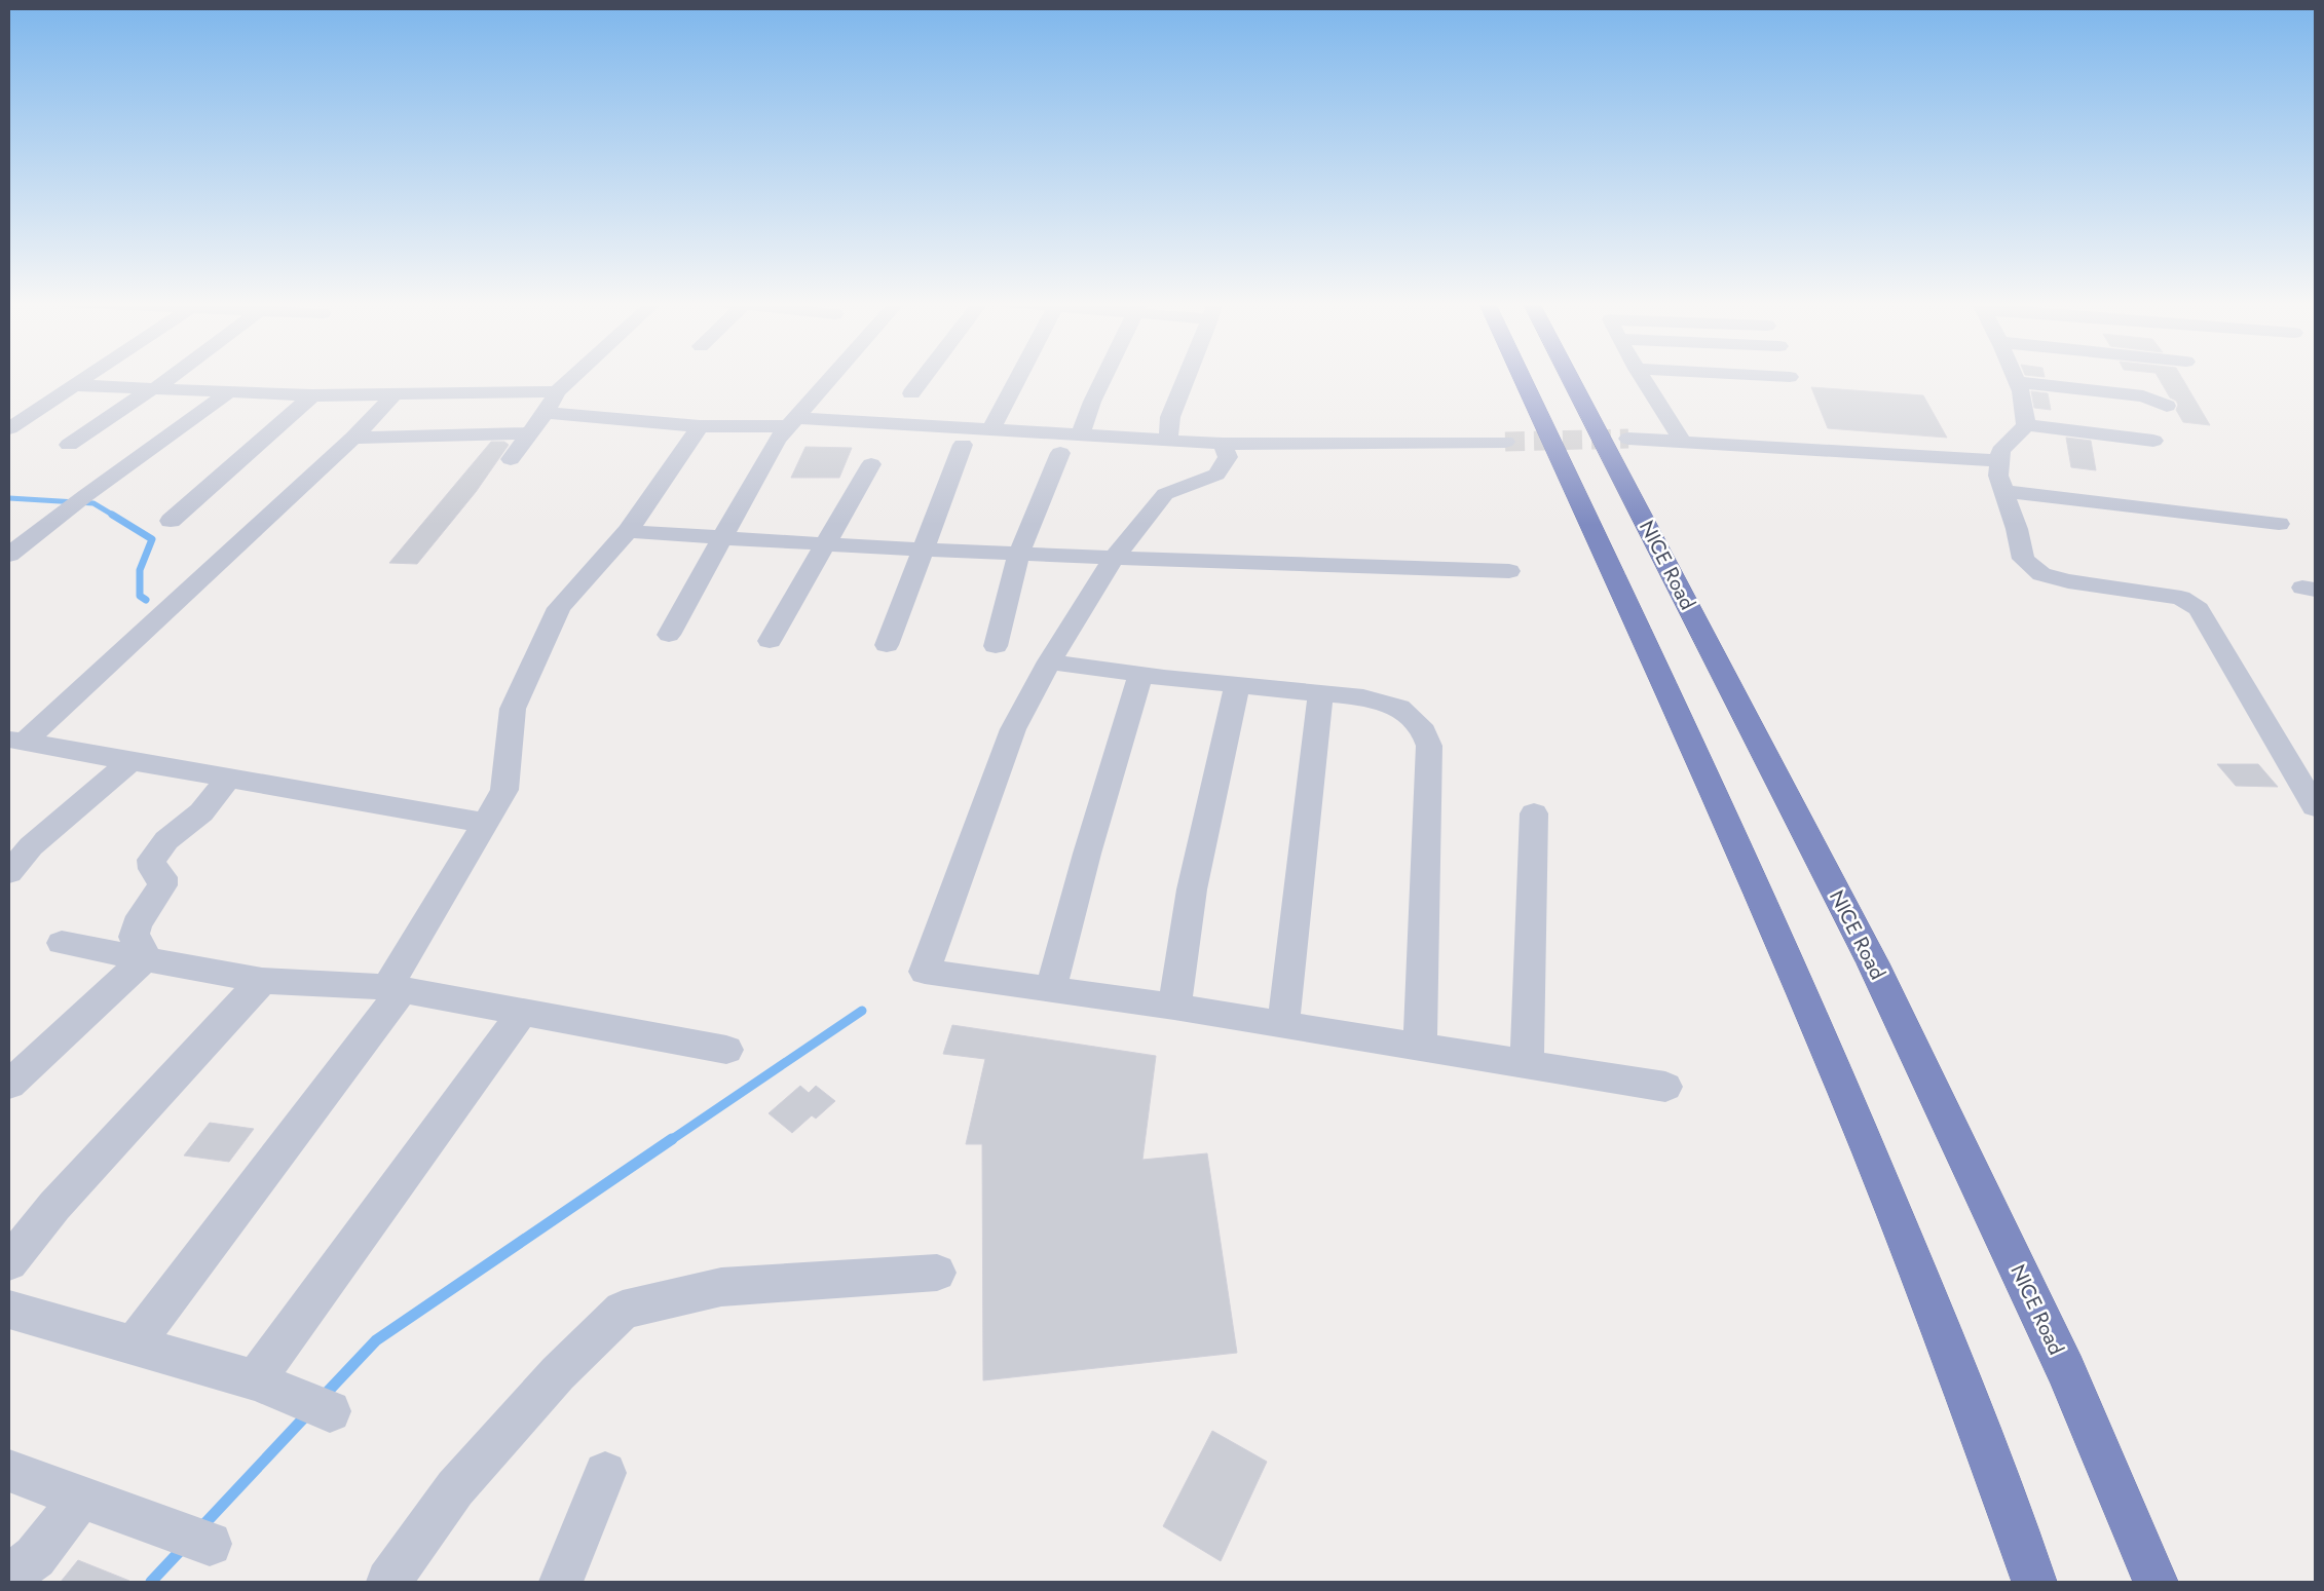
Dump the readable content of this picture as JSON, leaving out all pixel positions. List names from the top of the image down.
{
  "streets": {
    "highway": ["NICE Road"]
  }
}
